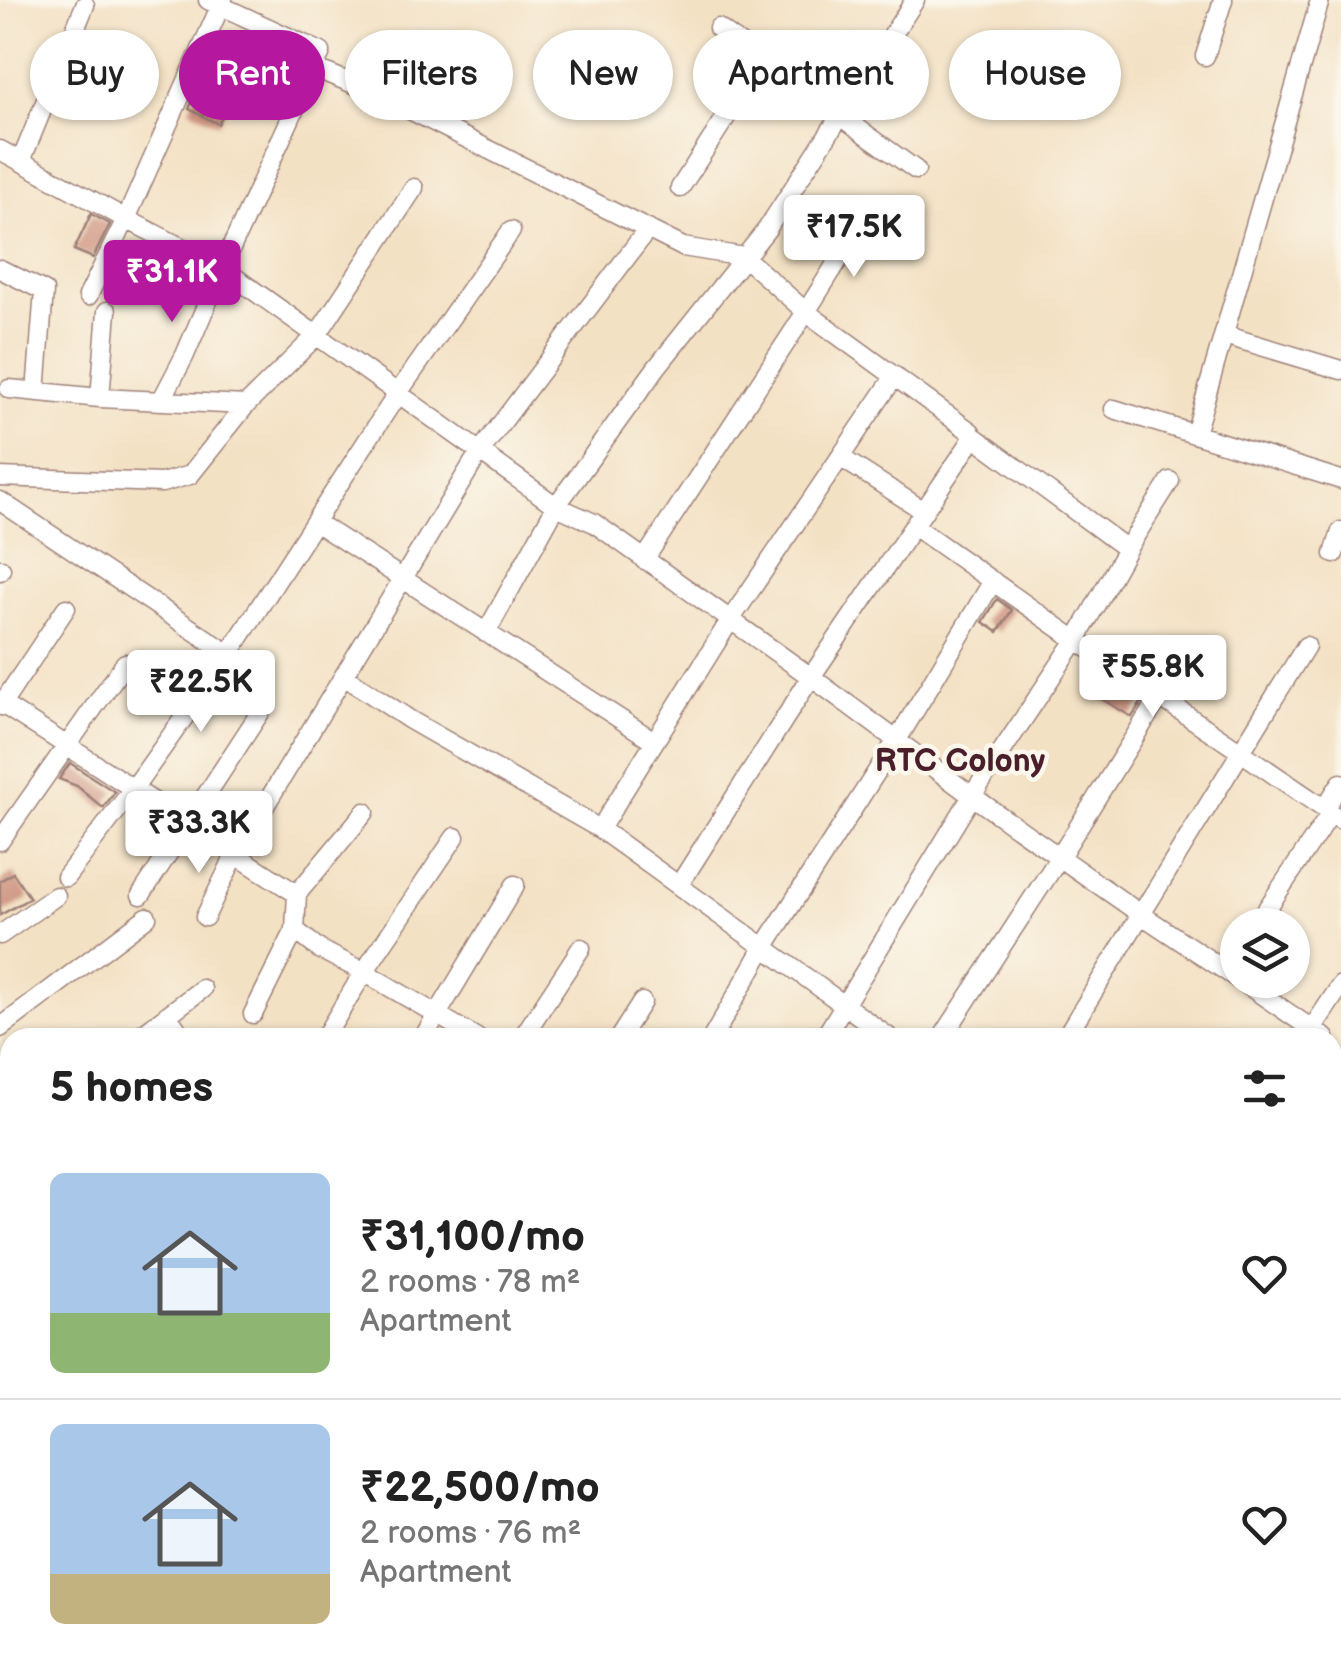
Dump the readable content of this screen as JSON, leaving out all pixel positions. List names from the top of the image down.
{
  "districts": ["RTC Colony"],
  "page": {
    "chip": [
      "Buy",
      "Rent",
      "Filters",
      "New",
      "Apartment",
      "House"
    ],
    "price": [
      "₹17.5K",
      "₹31.1K",
      "₹55.8K",
      "₹22.5K",
      "₹33.3K"
    ],
    "heading": "5 homes",
    "list": [
      {
        "name": "₹31,100/mo",
        "note": "2 rooms · 78 m² · Apartment"
      },
      {
        "name": "₹22,500/mo",
        "note": "2 rooms · 76 m² · Apartment"
      }
    ]
  }
}
